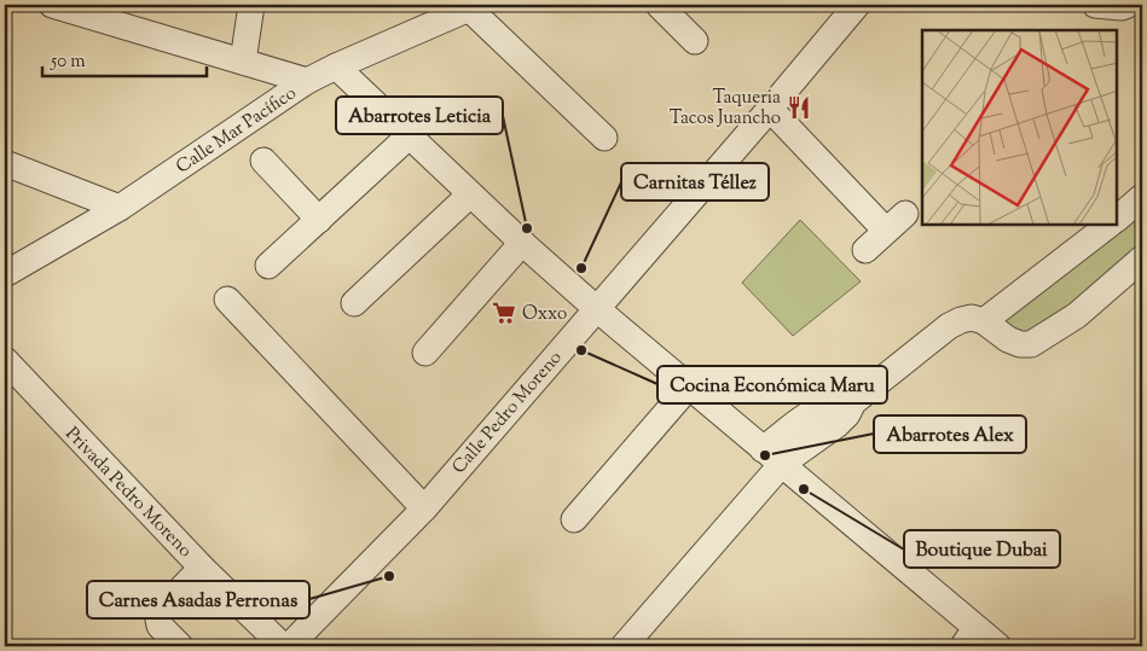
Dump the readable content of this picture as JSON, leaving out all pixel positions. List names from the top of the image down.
{
  "streets": {
    "street": ["Calle Mar Pacífico", "Calle Pedro Moreno", "Privada Pedro Moreno"]
  },
  "places": {
    "restaurant": ["Taqueria Tacos Juancho"],
    "other": [
      "Abarrotes Leticia",
      "Carnitas Téllez",
      "Cocina Económica Maru",
      "Abarrotes Alex",
      "Boutique Dubai",
      "Carnes Asadas Perronas"
    ],
    "supermarket": ["Oxxo"]
  },
  "scale_bar": "50 m"
}
